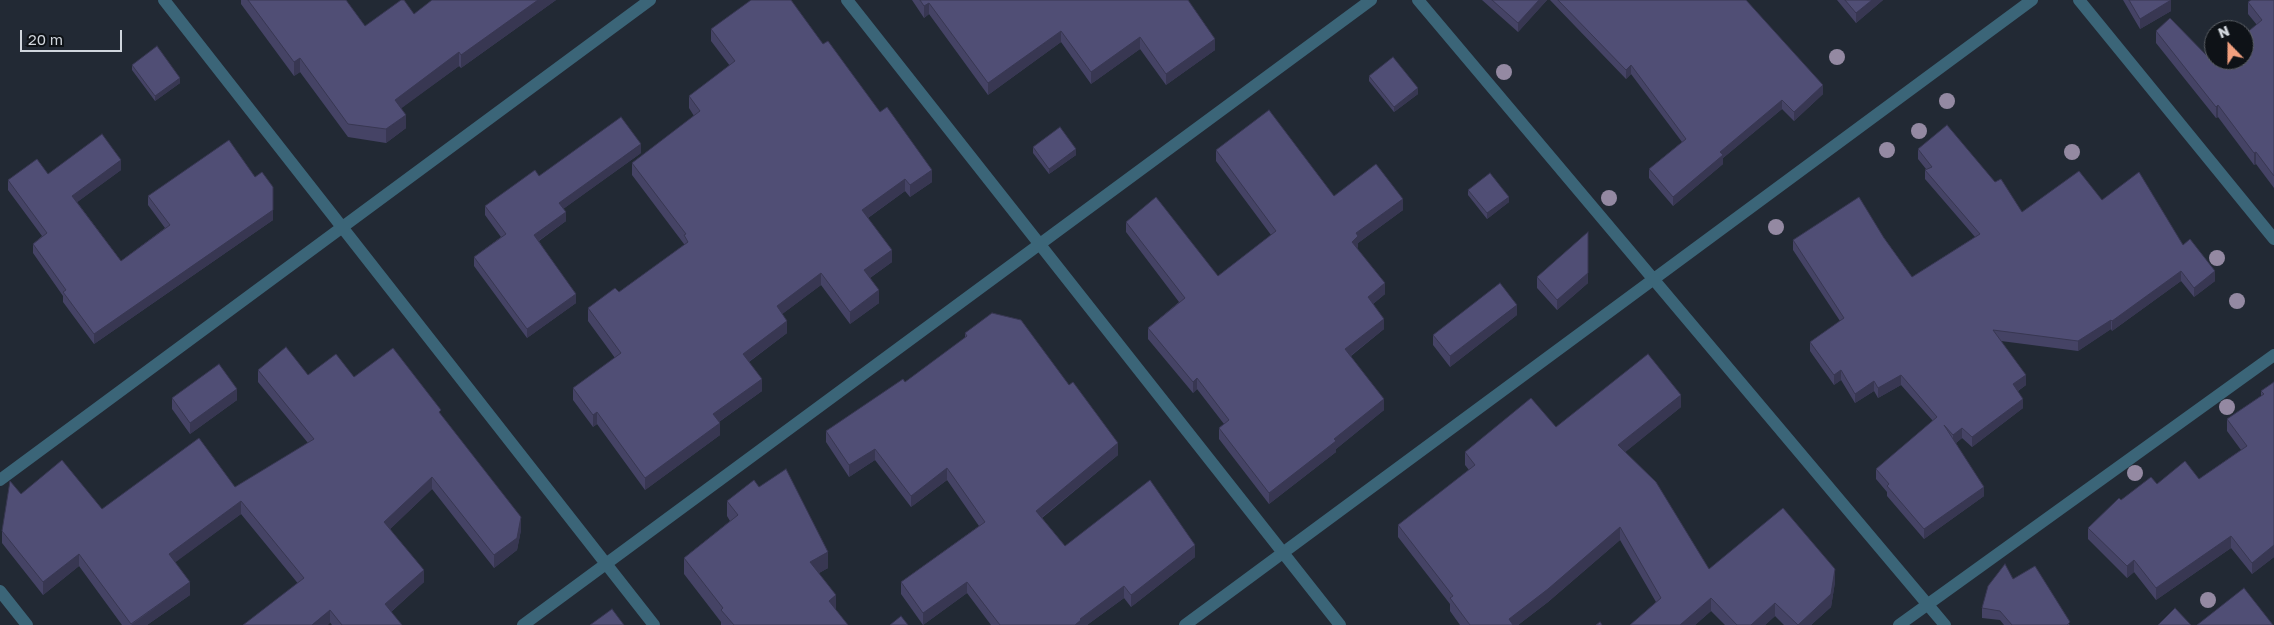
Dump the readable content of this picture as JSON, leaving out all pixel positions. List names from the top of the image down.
{
  "scale_bar": "20 m",
  "north": "top"
}
